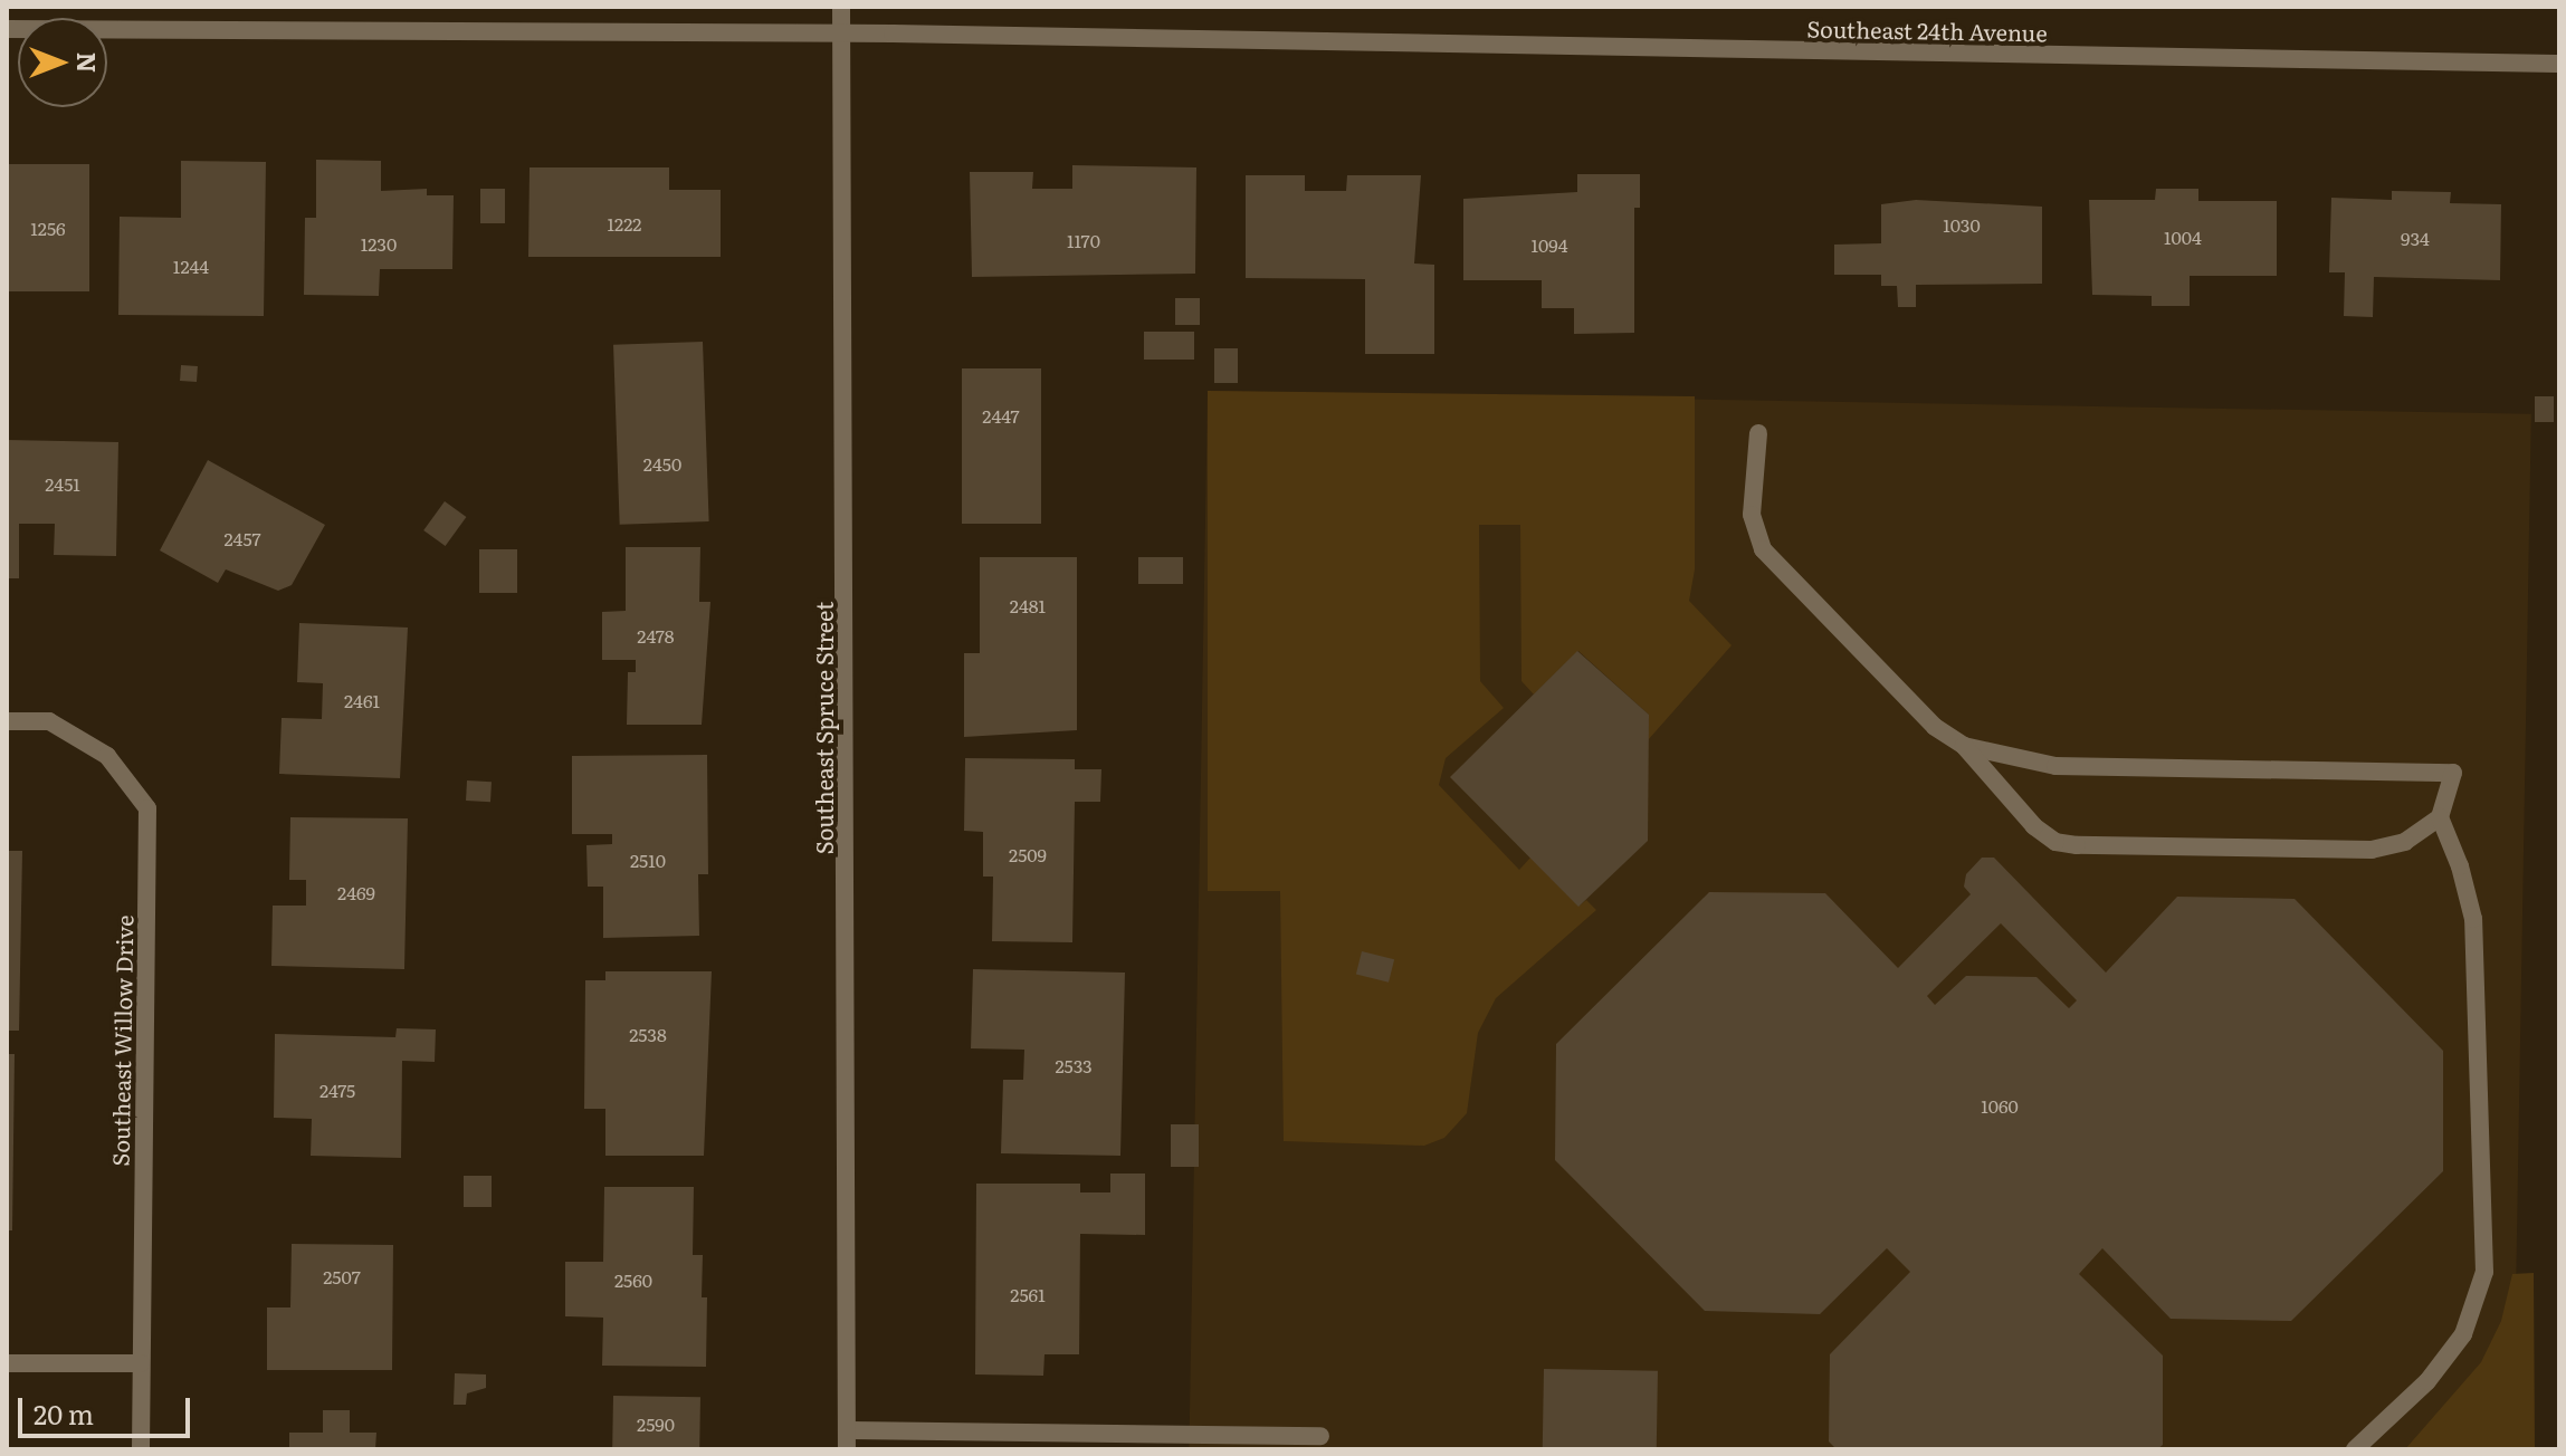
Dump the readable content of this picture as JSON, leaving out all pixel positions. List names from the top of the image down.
{
  "streets": {
    "street": ["Southeast 24th Avenue", "Southeast Spruce Street", "Southeast Willow Drive"]
  },
  "crossings": [
    ["Southeast 24th Avenue", "Southeast Spruce Street"]
  ],
  "house_numbers": [
    "1222",
    "1030",
    "1256",
    "1004",
    "934",
    "1170",
    "1230",
    "1094",
    "1244",
    "2447",
    "2450",
    "2451",
    "2457",
    "2481",
    "2478",
    "2461",
    "2509",
    "2510",
    "2469",
    "2538",
    "2533",
    "2475",
    "1060",
    "2507",
    "2560",
    "2561",
    "2590"
  ],
  "scale_bar": "20 m",
  "north": "right"
}
